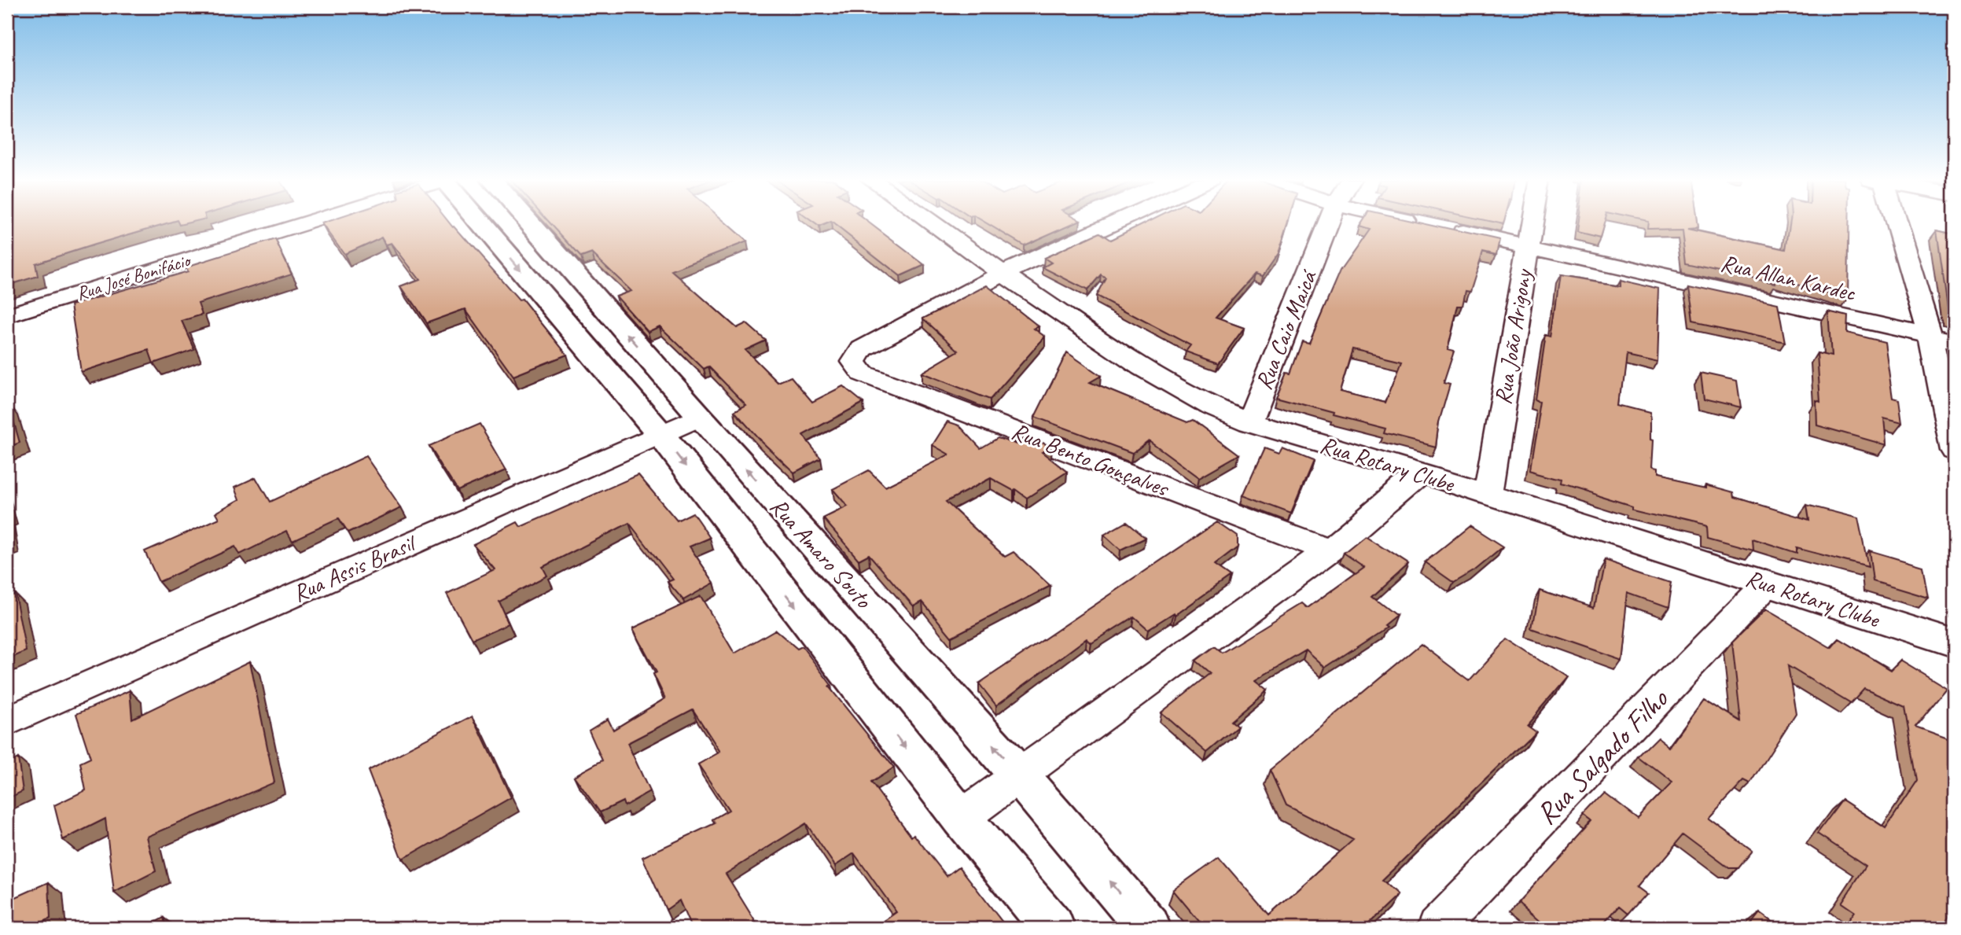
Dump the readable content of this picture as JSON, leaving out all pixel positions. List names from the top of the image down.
{
  "streets": {
    "street": [
      "Rua José Bonifácio",
      "Rua Allan Kardec",
      "Rua Caio Maicá",
      "Rua João Arigony",
      "Rua Bento Gonçalves",
      "Rua Rotary Clube",
      "Rua Amaro Souto",
      "Rua Assis Brasil",
      "Rua Salgado Filho"
    ]
  },
  "crossings": [
    ["Rua Allan Kardec", "Rua João Arigony"],
    ["Rua Caio Maicá", "Rua Rotary Clube"],
    ["Rua João Arigony", "Rua Rotary Clube"],
    ["Rua Bento Gonçalves", "Rua Rotary Clube"],
    ["Rua Rotary Clube", "Rua Salgado Filho"],
    ["Rua Amaro Souto", "Rua Assis Brasil"]
  ]
}
